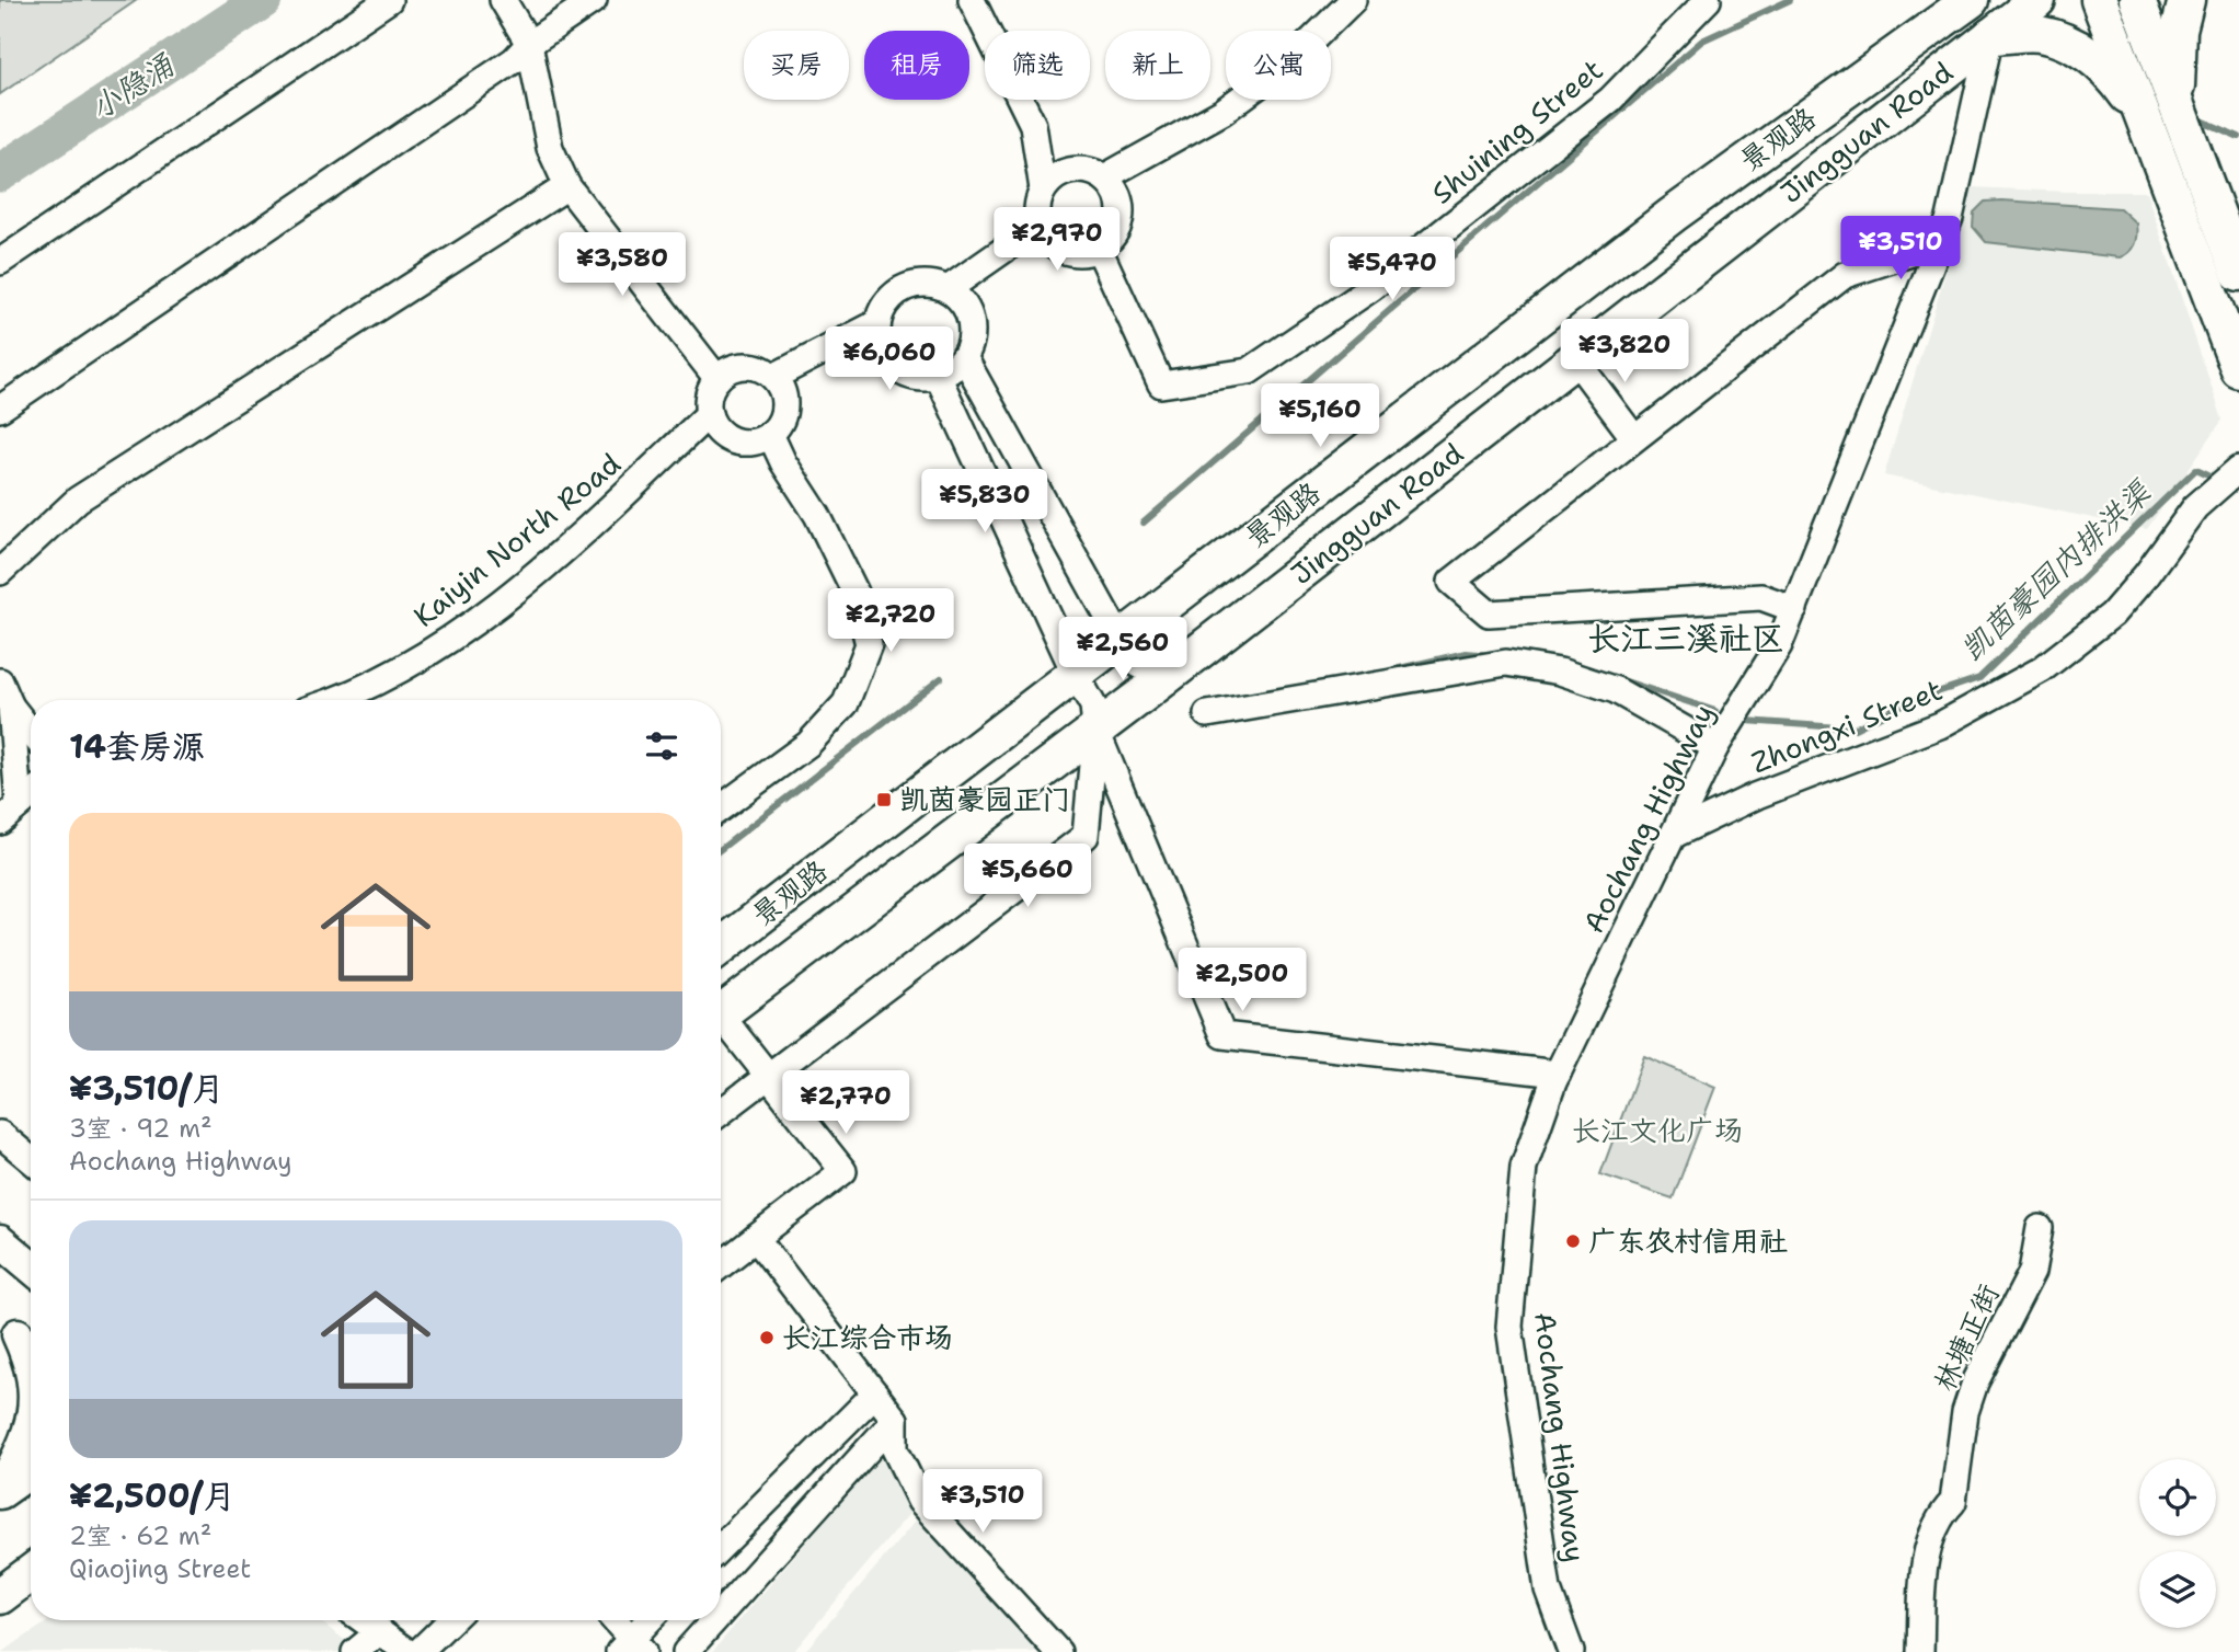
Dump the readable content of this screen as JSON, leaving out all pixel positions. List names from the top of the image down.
{
  "streets": {
    "main road": ["Jingguan Road", "景观路"],
    "street": [
      "Shuining Street",
      "Kaiyin North Road",
      "Zhongxi Street",
      "Aochang Highway",
      "林塘正街"
    ]
  },
  "crossings": [
    ["Jingguan Road", "Aochang Highway"],
    ["Zhongxi Street", "Aochang Highway"]
  ],
  "districts": ["长江三溪社区"],
  "water": ["小隐涌", "凯茵豪园内排洪渠"],
  "parks": ["长江文化广场"],
  "places": {
    "transit": ["凯茵豪园正门"],
    "other": ["广东农村信用社", "长江综合市场"]
  },
  "page": {
    "chip": [
      "买房",
      "租房",
      "筛选",
      "新上",
      "公寓"
    ],
    "price": [
      "¥2,970",
      "¥3,510",
      "¥3,580",
      "¥5,470",
      "¥3,820",
      "¥6,060",
      "¥5,160",
      "¥5,830",
      "¥2,720",
      "¥2,560",
      "¥5,660",
      "¥2,500",
      "¥2,770",
      "¥3,510"
    ],
    "heading": "14套房源",
    "list": [
      {
        "name": "¥3,510/月",
        "note": "3室 · 92 m² · Aochang Highway"
      },
      {
        "name": "¥2,500/月",
        "note": "2室 · 62 m² · Qiaojing Street"
      }
    ]
  }
}
